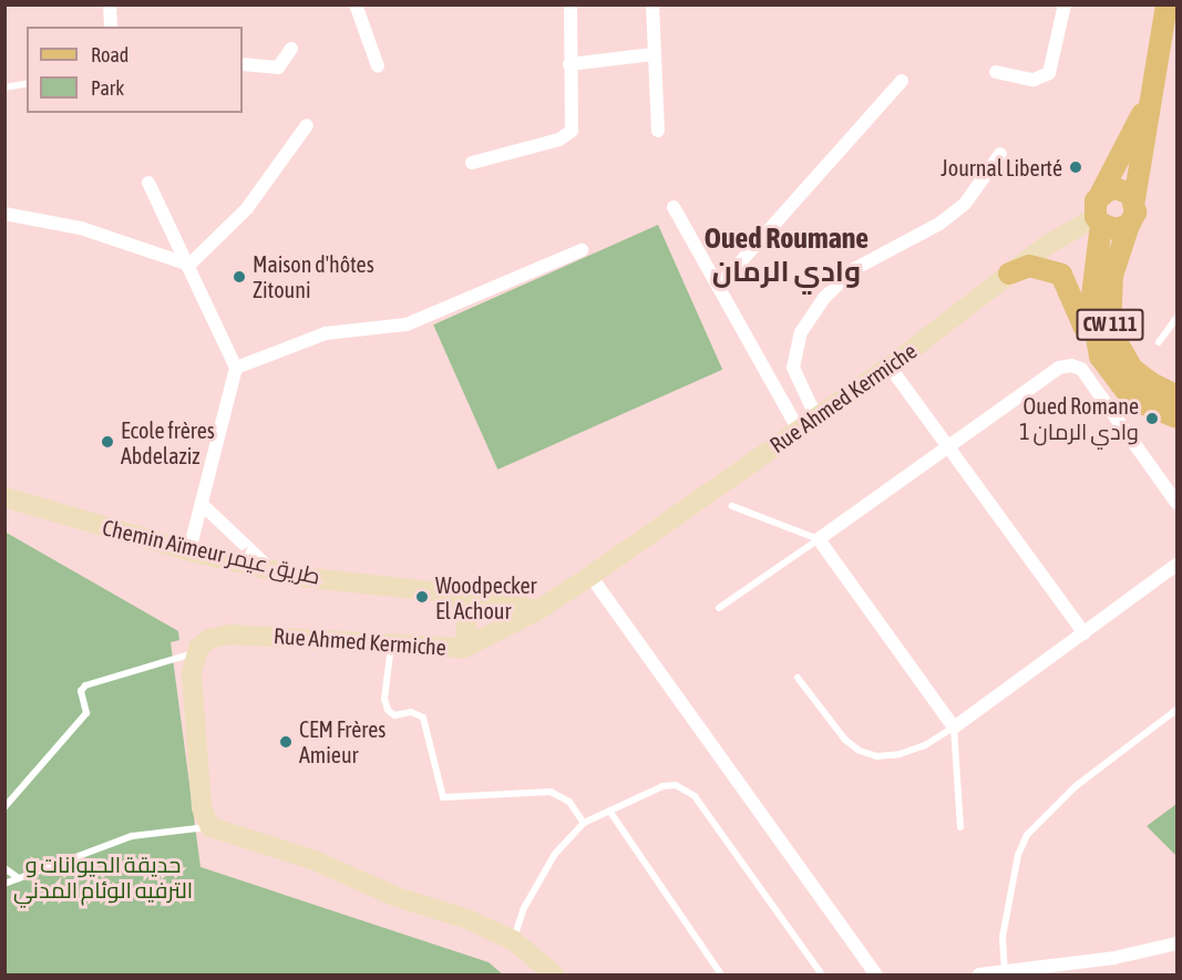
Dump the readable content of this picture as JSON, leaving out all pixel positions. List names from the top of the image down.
{
  "streets": {
    "main road": ["CW 111", "Rue Ahmed Kermiche", "Chemin Aïmeur طريق عيمر"]
  },
  "crossings": [
    ["CW 111", "Rue Ahmed Kermiche"],
    ["Rue Ahmed Kermiche", "Chemin Aïmeur طريق عيمر"]
  ],
  "districts": ["Oued Roumane وادي الرمان"],
  "parks": ["حديقة الحيوانات و الترفيه الوئام المدني"],
  "places": [
    "Journal Liberté",
    "Maison d'hôtes Zitouni",
    "Oued Romane 1 وادي الرمان",
    "Ecole frères Abdelaziz",
    "Woodpecker El Achour",
    "CEM Frères Amieur"
  ],
  "legend": ["Road", "Park"]
}
